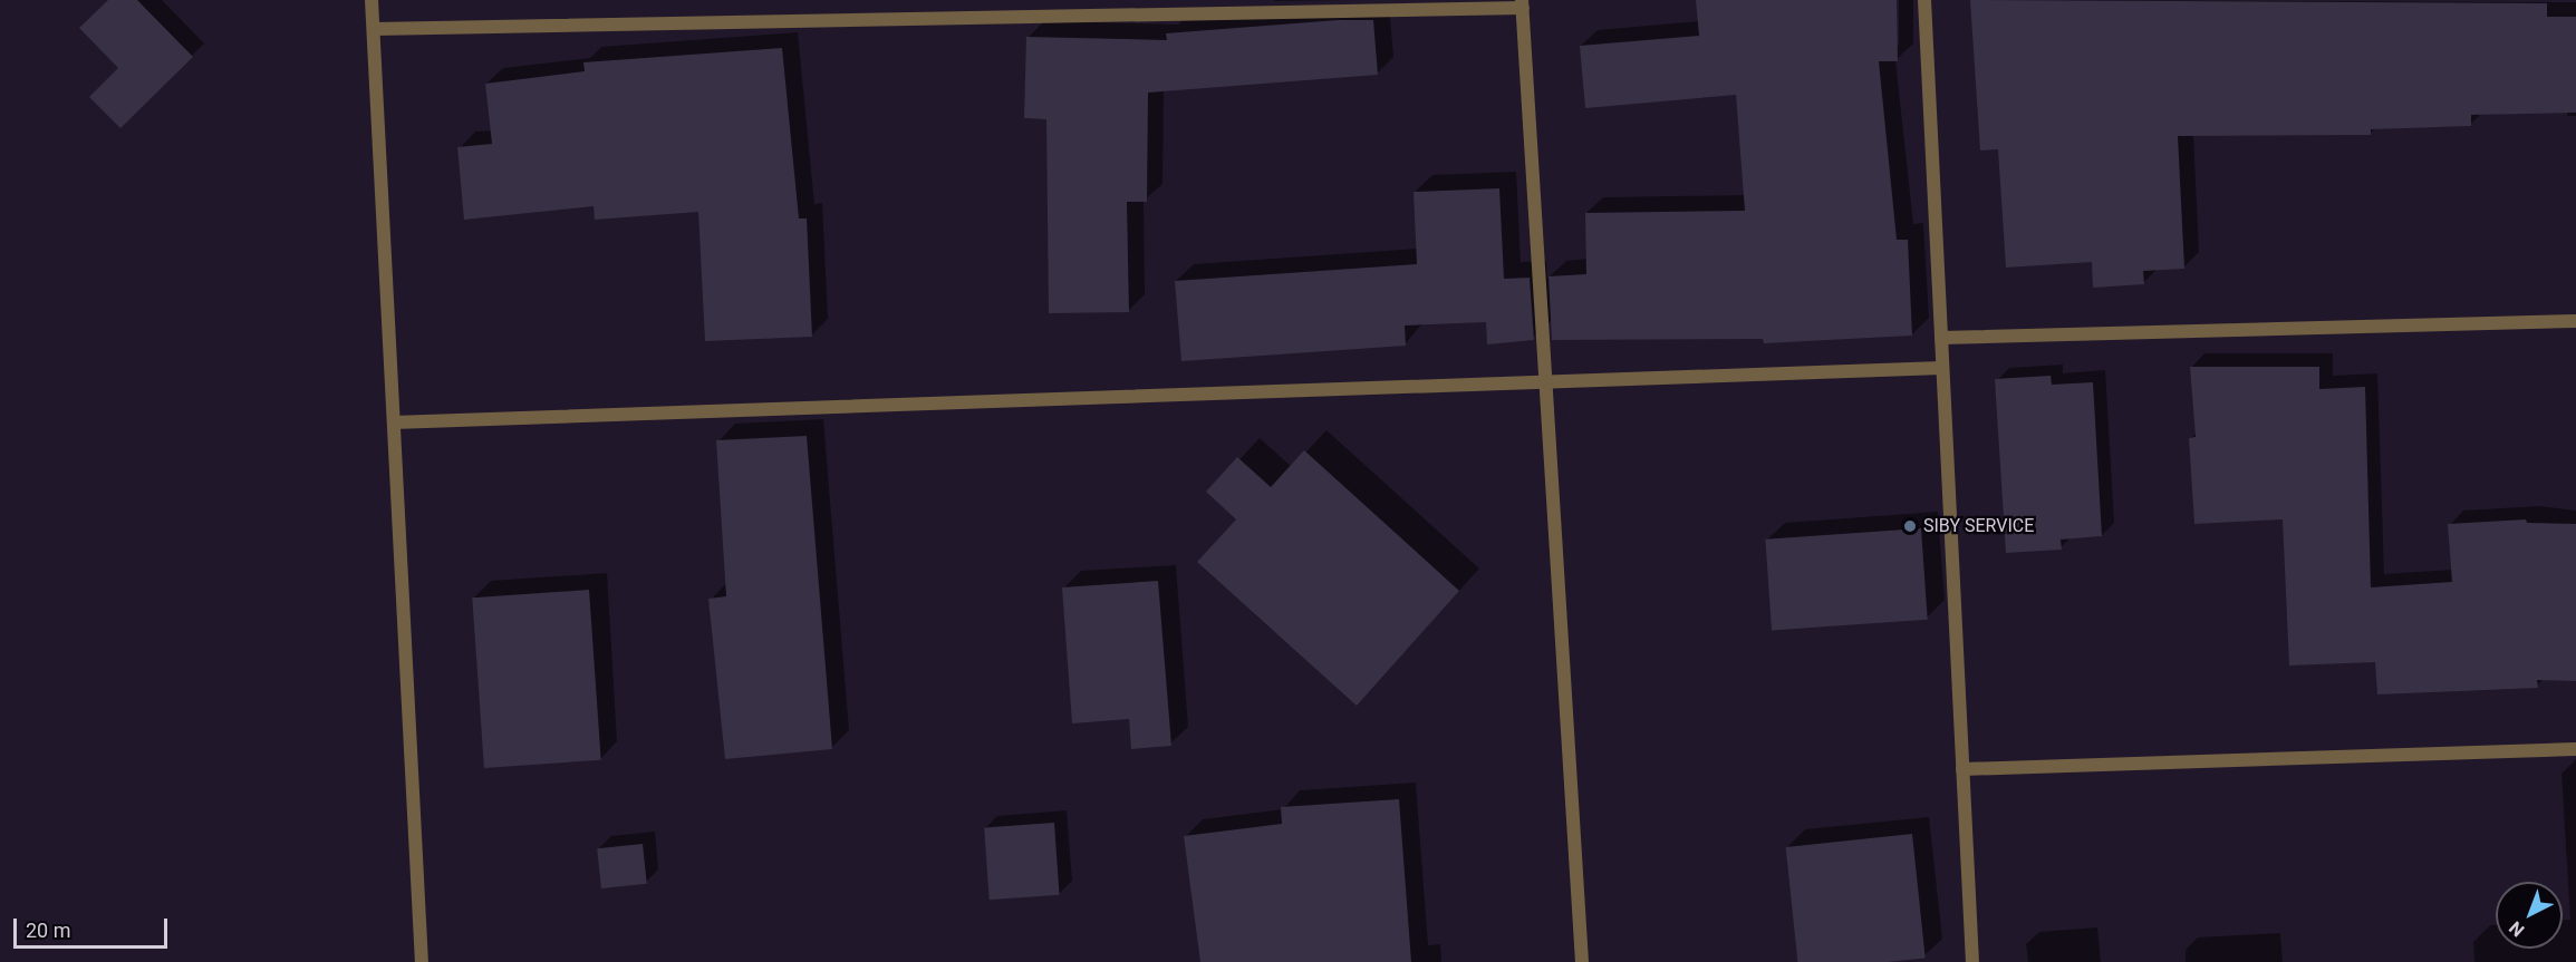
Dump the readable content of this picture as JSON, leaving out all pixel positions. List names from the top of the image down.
{
  "places": ["SIBY SERVICE"],
  "scale_bar": "20 m",
  "north": "bottom left"
}
